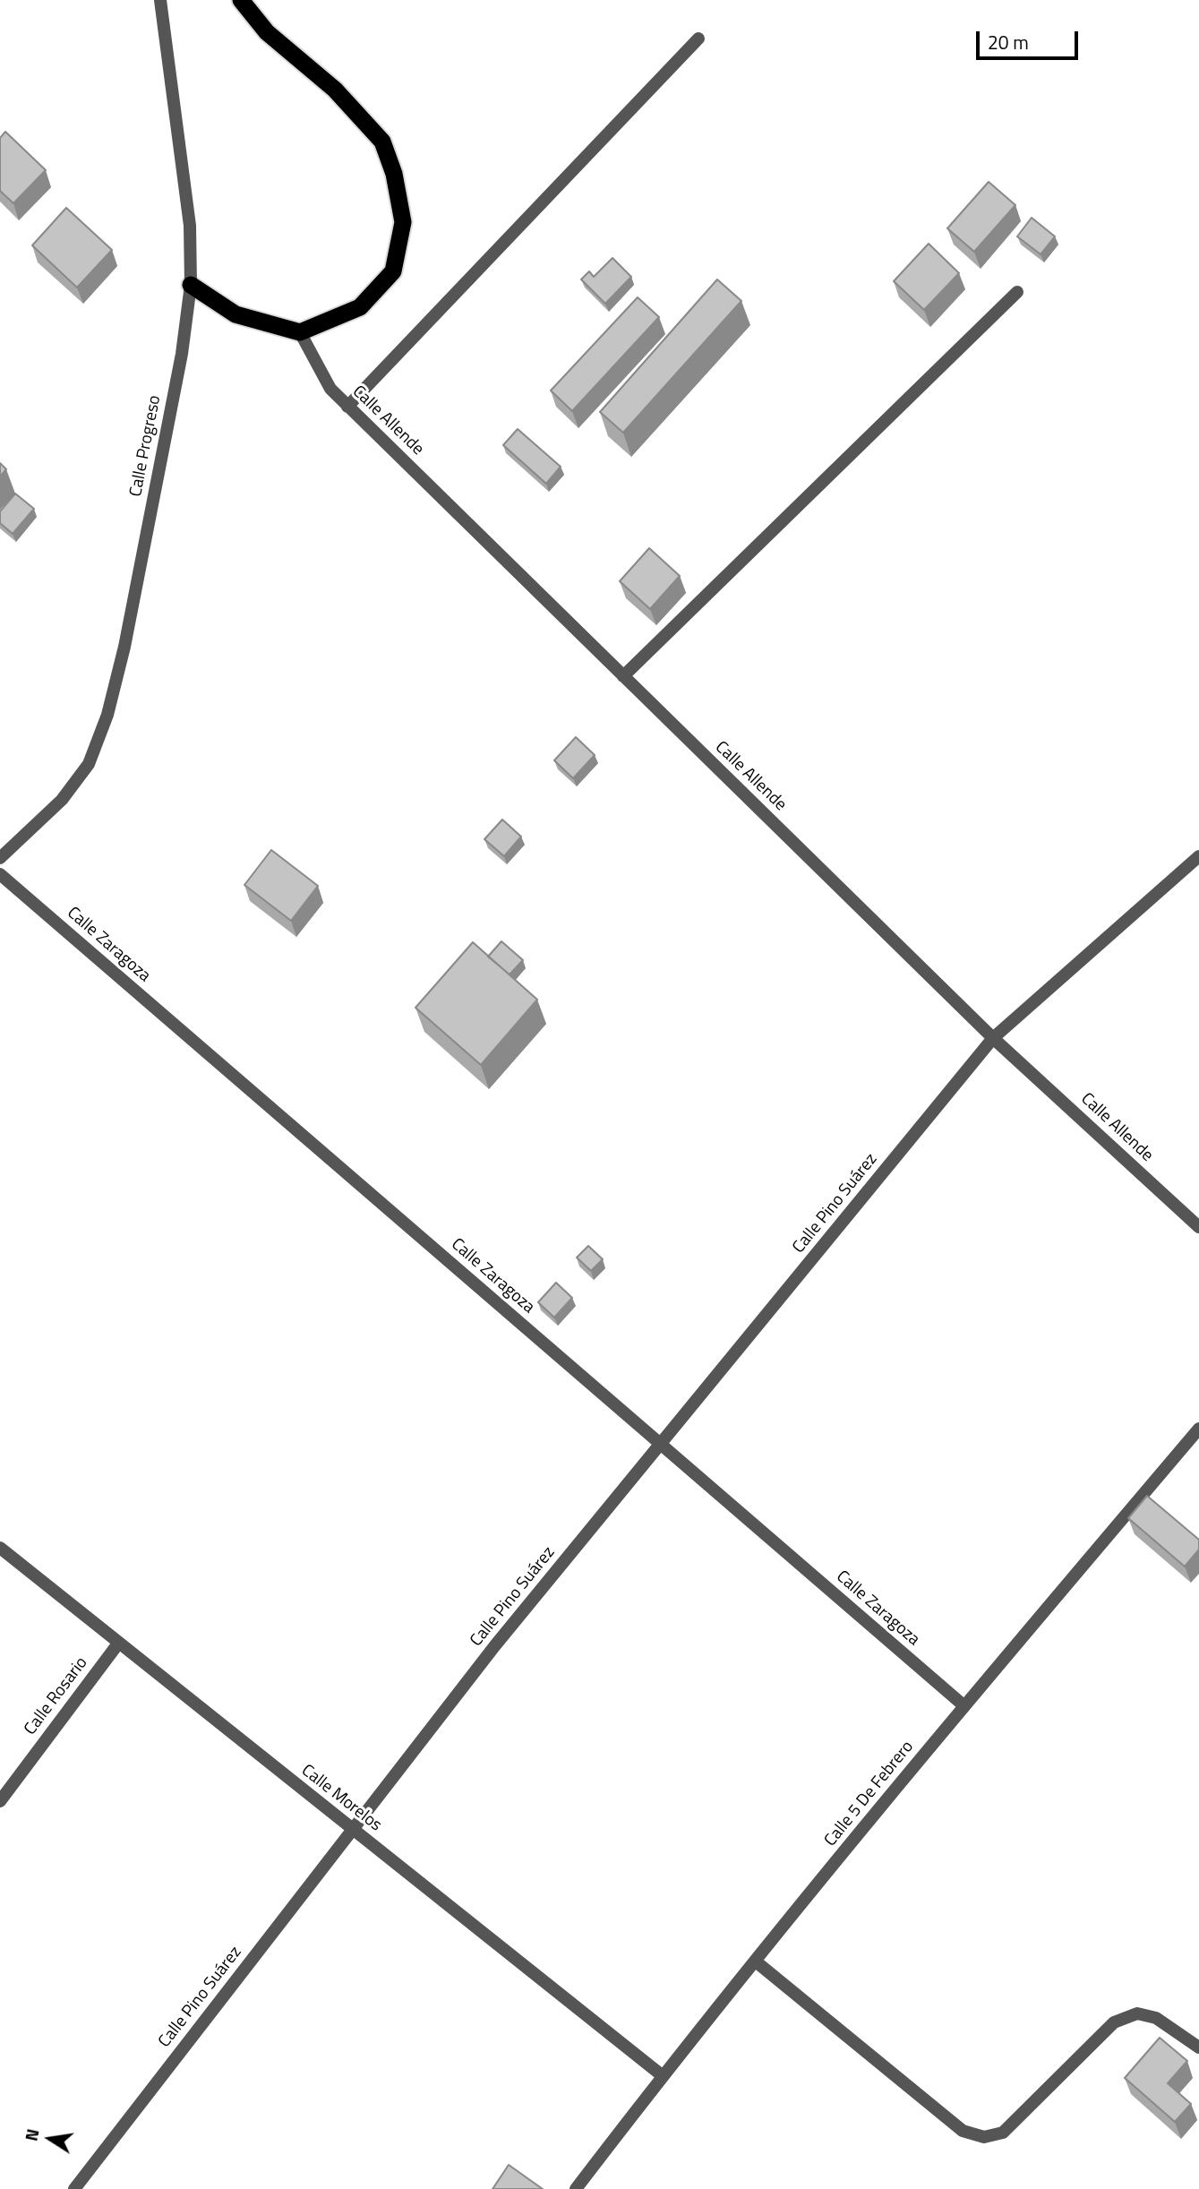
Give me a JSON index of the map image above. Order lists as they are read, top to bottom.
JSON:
{
  "streets": {
    "street": [
      "Calle Allende",
      "Calle Progreso",
      "Calle Zaragoza",
      "Calle Pino Suárez",
      "Calle Rosario",
      "Calle 5 De Febrero",
      "Calle Morelos"
    ]
  },
  "crossings": [
    ["Calle Allende", "Calle Pino Suárez"],
    ["Calle Zaragoza", "Calle Pino Suárez"],
    ["Calle Zaragoza", "Calle 5 De Febrero"],
    ["Calle Pino Suárez", "Calle Morelos"],
    ["Calle Rosario", "Calle Morelos"],
    ["Calle 5 De Febrero", "Calle Morelos"]
  ],
  "scale_bar": "20 m",
  "north": "left"
}
